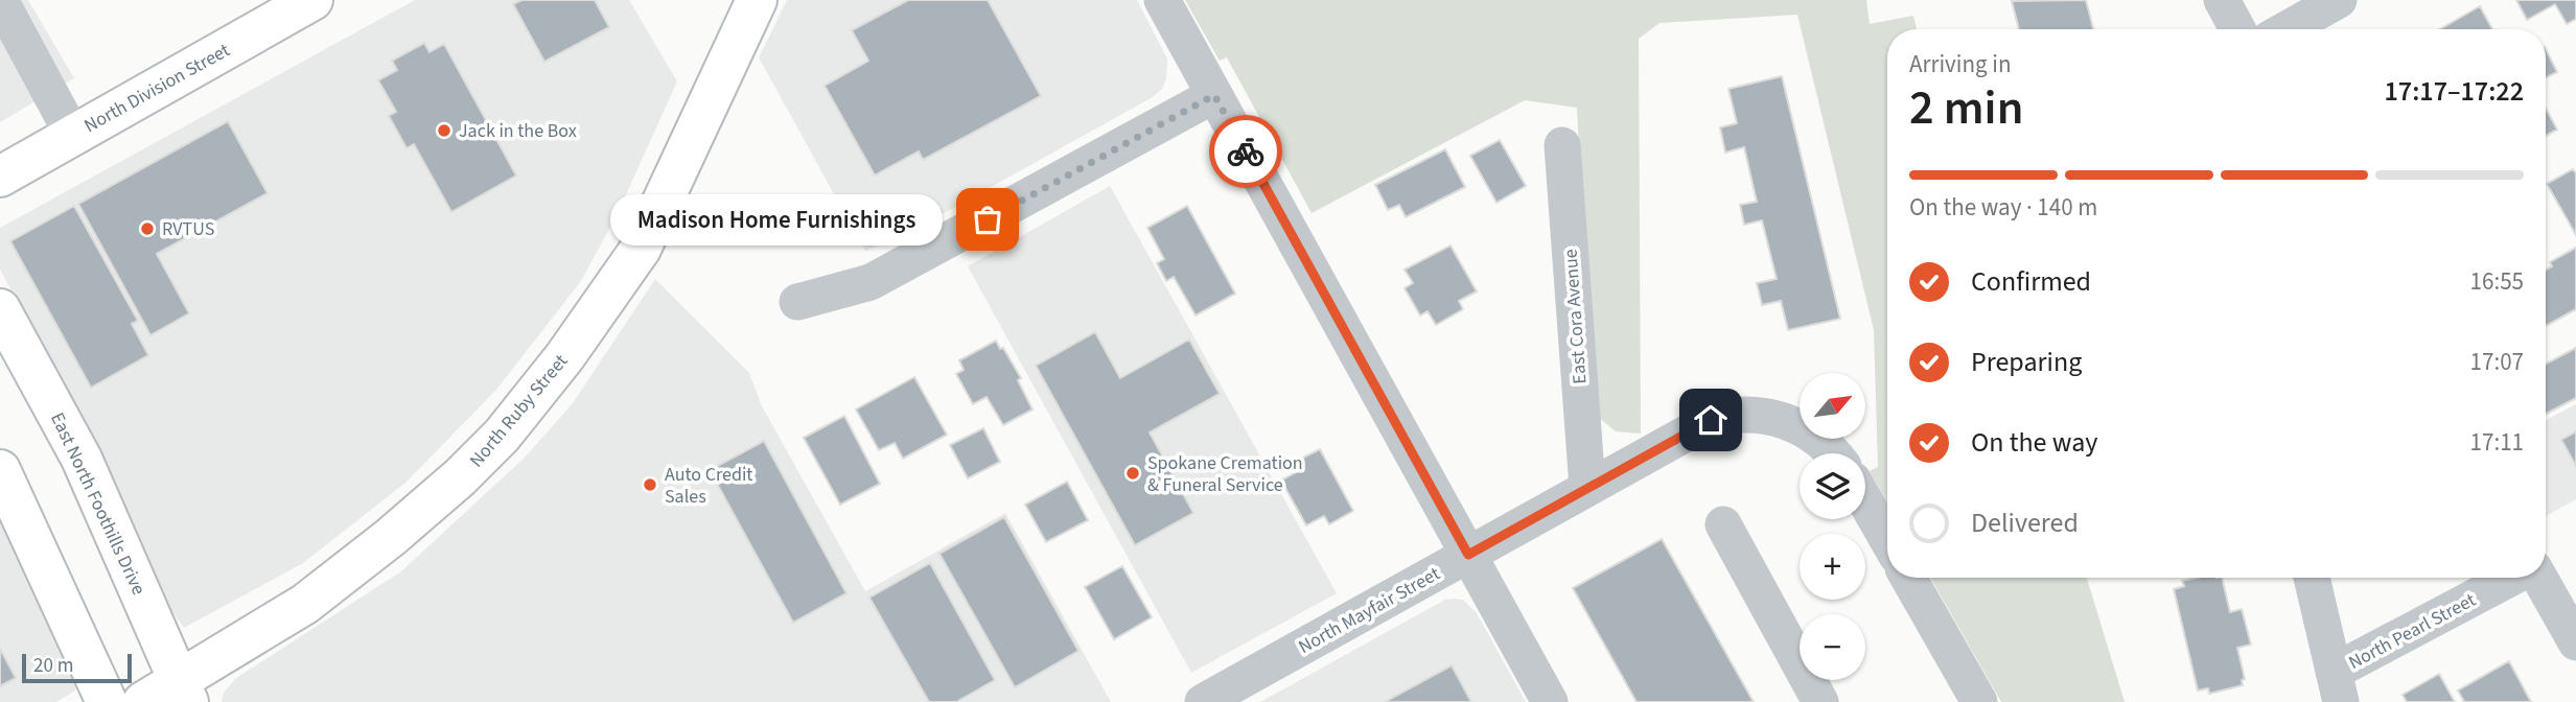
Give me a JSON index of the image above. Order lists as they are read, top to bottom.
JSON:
{
  "streets": {
    "main road": ["North Division Street", "North Ruby Street", "East North Foothills Drive"],
    "street": ["East Cora Avenue", "North Mayfair Street", "North Pearl Street"]
  },
  "crossings": [
    ["East Cora Avenue", "North Mayfair Street"],
    ["North Ruby Street", "East North Foothills Drive"]
  ],
  "places": [
    "Jack in the Box",
    "Madison Home Furnishings",
    "RVTUS",
    "Spokane Cremation & Funeral Service",
    "Auto Credit Sales"
  ],
  "scale_bar": "20 m",
  "north": "top right",
  "page": {
    "heading": ["2 min", "Arriving in", "17:17–17:22"],
    "bar": "On the way · 140 m",
    "bubble": "Madison Home Furnishings",
    "list": [
      ["Confirmed", "16:55"],
      ["Preparing", "17:07"],
      ["On the way", "17:11"],
      "Delivered"
    ],
    "map_buttons": ["+", "−"],
    "scale": "20 m"
  }
}
